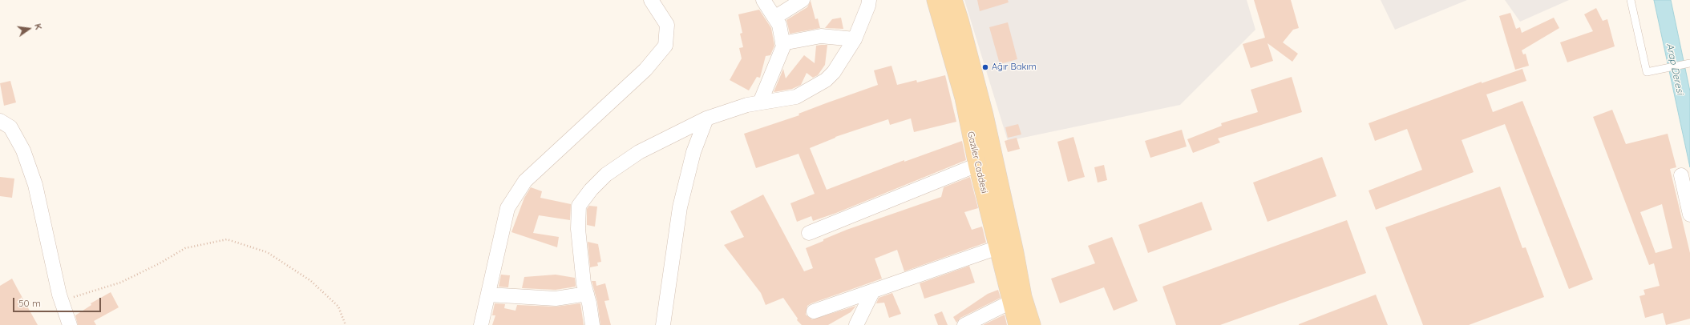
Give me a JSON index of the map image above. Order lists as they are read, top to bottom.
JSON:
{
  "streets": {
    "main road": ["Gaziler Caddesi"]
  },
  "water": ["Arap Deresi"],
  "places": ["Ağır Bakım"],
  "scale_bar": "50 m",
  "north": "right"
}
